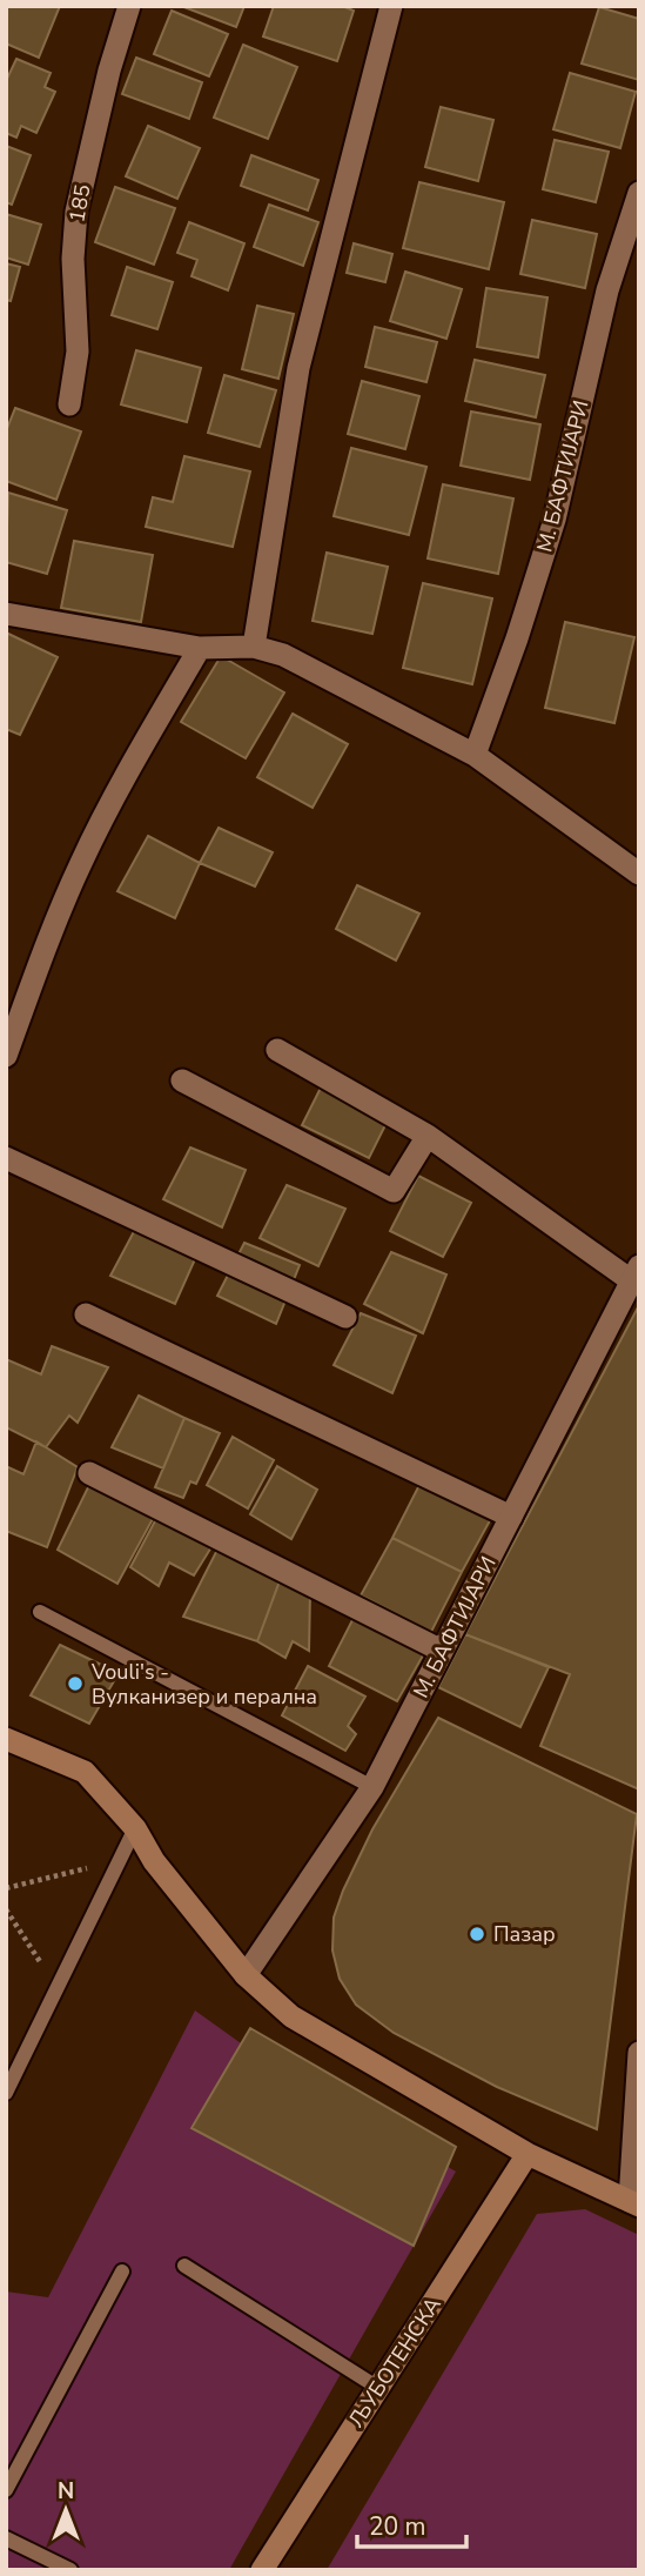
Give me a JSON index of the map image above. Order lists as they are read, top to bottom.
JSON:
{
  "streets": {
    "main road": ["ЉУБОТЕНСКА"],
    "street": ["185", "М. БАФТИЈАРИ"]
  },
  "places": ["Vouli's - Вулканизер и перална", "Пазар"],
  "scale_bar": "20 m",
  "north": "top"
}
